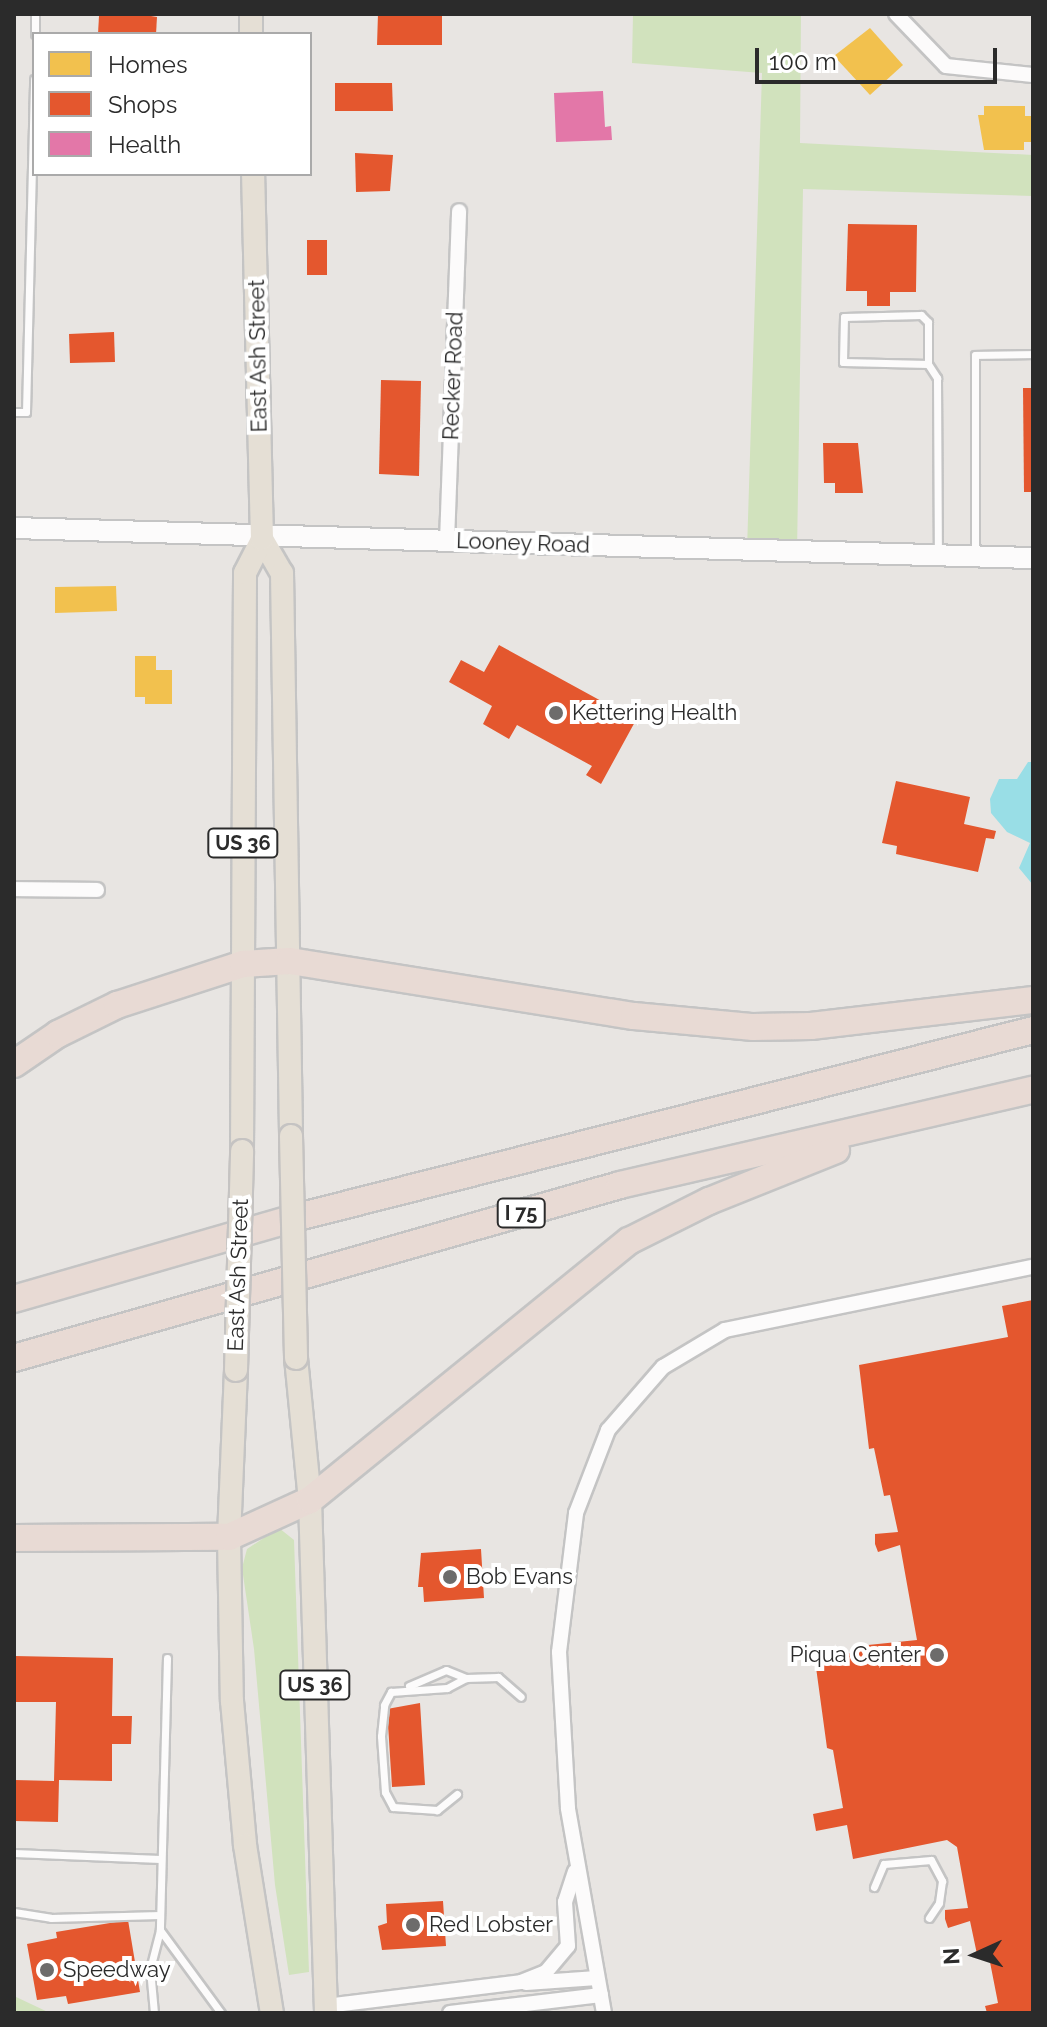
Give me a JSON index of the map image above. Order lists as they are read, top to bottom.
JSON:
{
  "streets": {
    "highway": ["I 75"],
    "main road": ["East Ash Street", "US 36"],
    "street": ["Recker Road", "Looney Road"]
  },
  "crossings": [
    ["East Ash Street", "Looney Road"],
    ["Recker Road", "Looney Road"]
  ],
  "places": [
    "Kettering Health",
    "Bob Evans",
    "Piqua Center",
    "Red Lobster",
    "Speedway"
  ],
  "legend": ["Homes", "Shops", "Health"],
  "scale_bar": "100 m",
  "north": "left"
}
